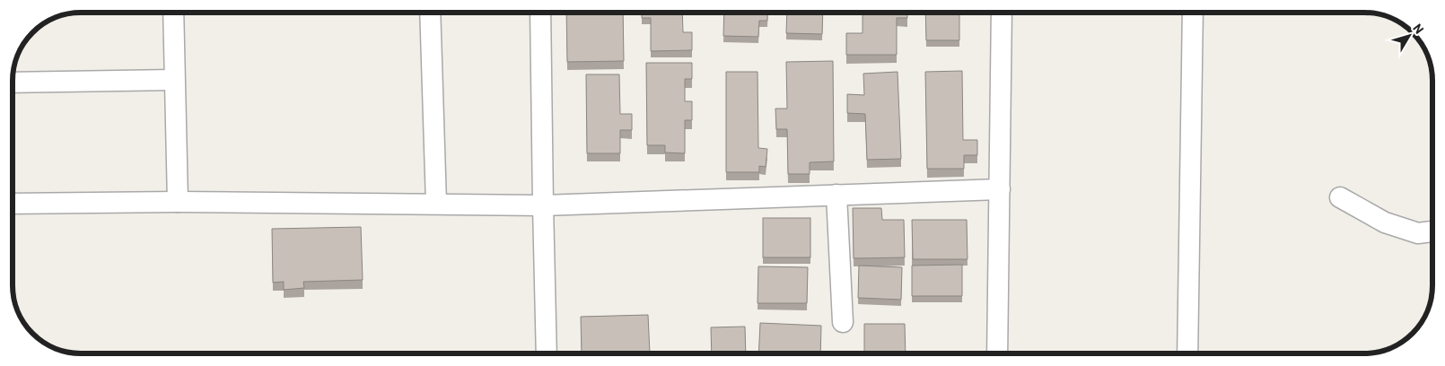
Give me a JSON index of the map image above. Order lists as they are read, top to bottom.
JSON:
{
  "north": "top right"
}
